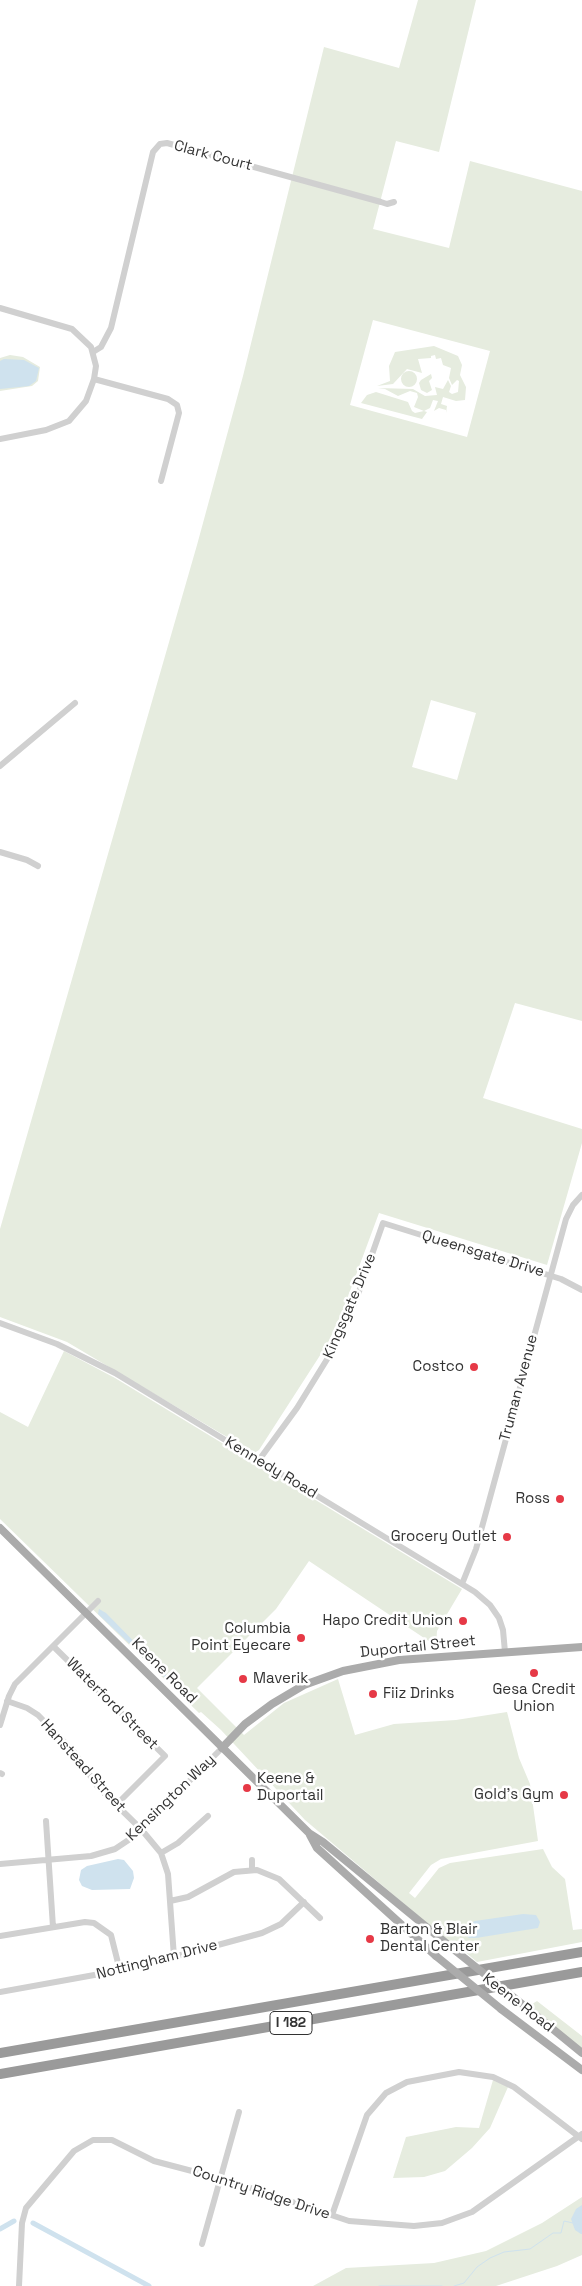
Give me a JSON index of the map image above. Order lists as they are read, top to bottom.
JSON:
{
  "streets": {
    "highway": ["I 182"],
    "main road": ["Duportail Street", "Keene Road"],
    "street": [
      "Clark Court",
      "Queensgate Drive",
      "Kingsgate Drive",
      "Truman Avenue",
      "Kennedy Road",
      "Waterford Street",
      "Hanstead Street",
      "Kensington Way",
      "Nottingham Drive",
      "Country Ridge Drive"
    ]
  },
  "crossings": [
    ["Queensgate Drive", "Kingsgate Drive"],
    ["Queensgate Drive", "Truman Avenue"],
    ["Kingsgate Drive", "Kennedy Road"],
    ["Truman Avenue", "Kennedy Road"],
    ["Kennedy Road", "Duportail Street"],
    ["Duportail Street", "Keene Road"],
    ["Duportail Street", "Kensington Way"],
    ["Keene Road", "Kensington Way"],
    ["Waterford Street", "Hanstead Street"],
    ["Hanstead Street", "Kensington Way"],
    ["Hanstead Street", "Nottingham Drive"]
  ],
  "places": [
    "Costco",
    "Ross",
    "Grocery Outlet",
    "Hapo Credit Union",
    "Columbia Point Eyecare",
    "Gesa Credit Union",
    "Maverik",
    "Fiiz Drinks",
    "Keene & Duportail",
    "Gold's Gym",
    "Barton & Blair Dental Center"
  ]
}
